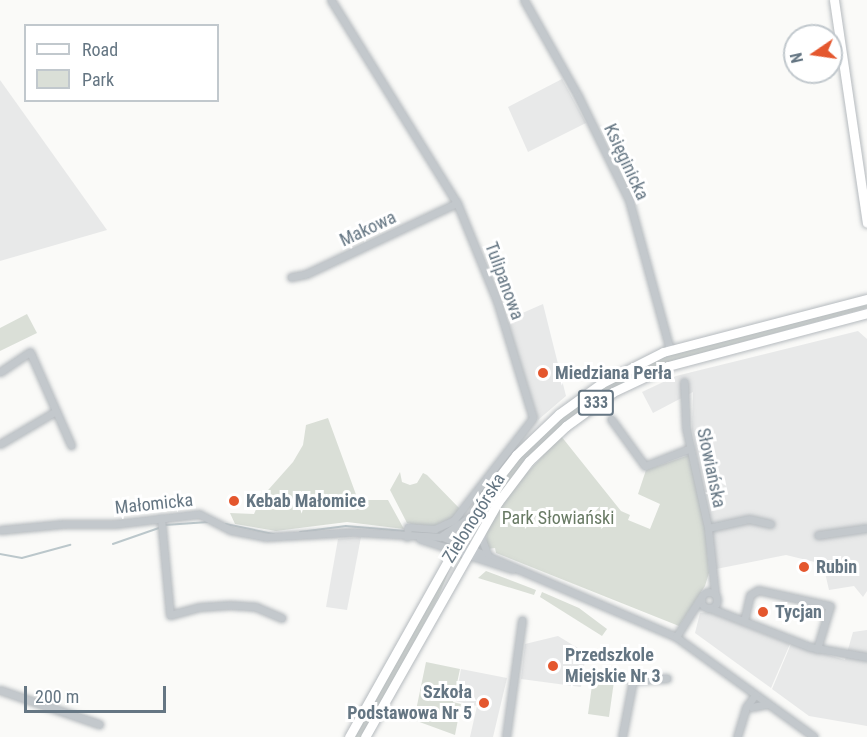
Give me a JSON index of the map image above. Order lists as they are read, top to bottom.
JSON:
{
  "streets": {
    "main road": ["333", "Zielonogórska"],
    "street": [
      "Księginicka",
      "Makowa",
      "Tulipanowa",
      "Słowiańska",
      "Małomicka"
    ]
  },
  "crossings": [
    ["Księginicka", "Zielonogórska"],
    ["Makowa", "Tulipanowa"],
    ["Tulipanowa", "Małomicka"],
    ["Małomicka", "Zielonogórska"]
  ],
  "parks": ["Park Słowiański"],
  "places": [
    "Miedziana Perła",
    "Kebab Małomice",
    "Rubin",
    "Tycjan",
    "Przedszkole Miejskie Nr 3",
    "Szkoła Podstawowa Nr 5"
  ],
  "legend": ["Road", "Park"],
  "scale_bar": "200 m",
  "north": "left"
}
